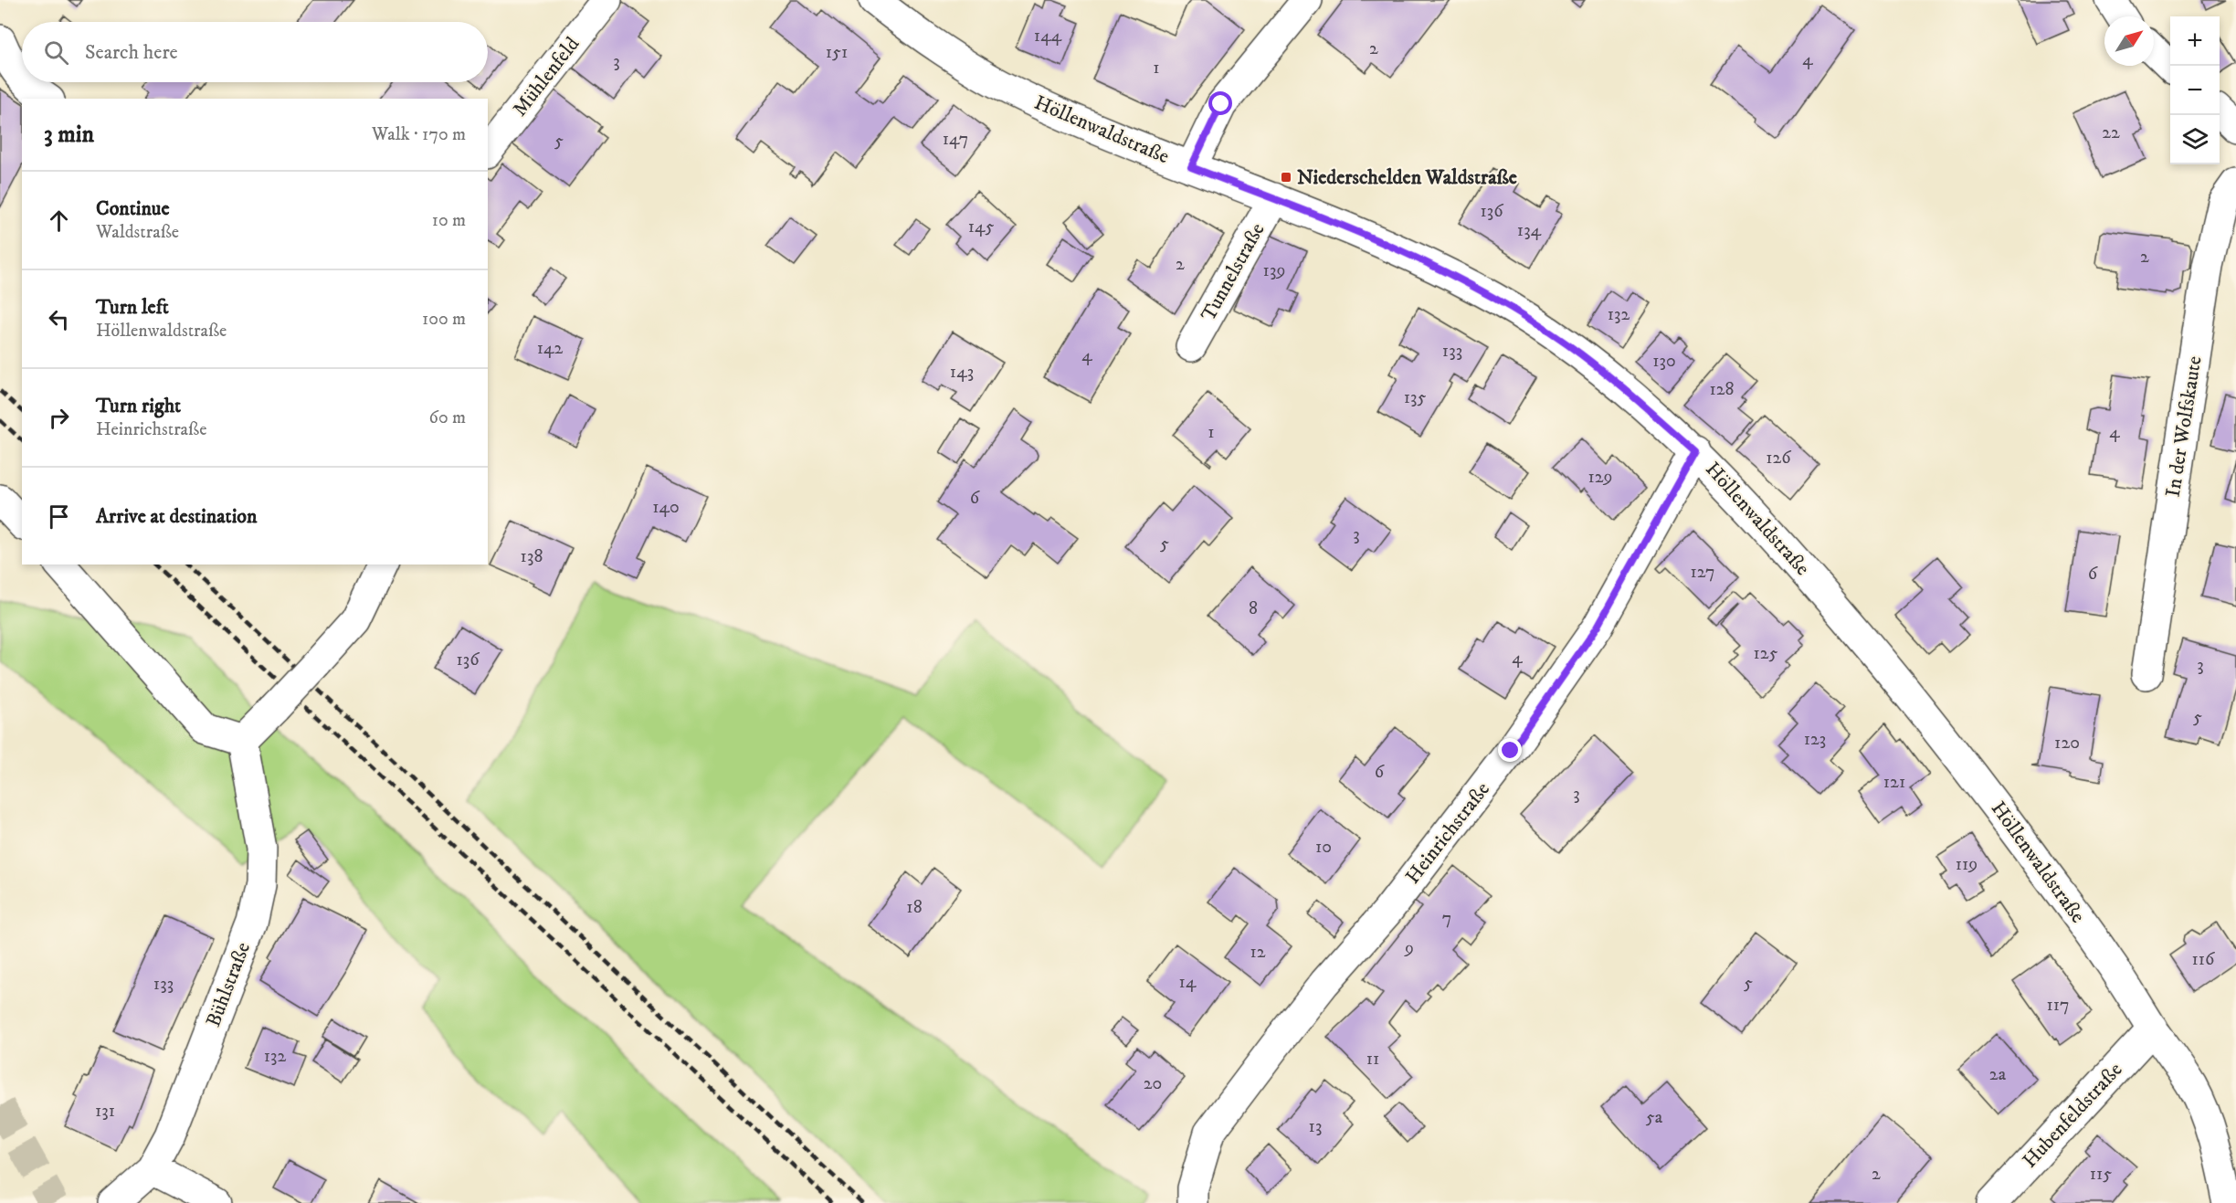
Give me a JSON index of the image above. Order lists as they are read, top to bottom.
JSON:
{
  "streets": {
    "street": [
      "Mühlenfeld",
      "Höllenwaldstraße",
      "Tunnelstraße",
      "In der Wolfskaute",
      "Heinrichstraße",
      "Bühlstraße",
      "Hubenfeldstraße"
    ]
  },
  "crossings": [
    ["Höllenwaldstraße", "Tunnelstraße"],
    ["Höllenwaldstraße", "Heinrichstraße"],
    ["Höllenwaldstraße", "Hubenfeldstraße"]
  ],
  "places": {
    "transit": ["Niederschelden Waldstraße"]
  },
  "house_numbers": [
    "144",
    "2",
    "151",
    "4",
    "3",
    "1",
    "22",
    "147",
    "5",
    "136",
    "145",
    "134",
    "2",
    "2",
    "139",
    "132",
    "142",
    "133",
    "4",
    "130",
    "143",
    "128",
    "135",
    "1",
    "4",
    "126",
    "129",
    "6",
    "140",
    "3",
    "5",
    "138",
    "127",
    "6",
    "8",
    "125",
    "4",
    "136",
    "3",
    "5",
    "123",
    "120",
    "6",
    "121",
    "3",
    "10",
    "119",
    "18",
    "7",
    "9",
    "12",
    "116",
    "14",
    "5",
    "133",
    "117",
    "132",
    "11",
    "2a",
    "20",
    "131",
    "5a",
    "13",
    "2",
    "115"
  ],
  "north": "top right",
  "page": {
    "map_buttons": ["+", "−"],
    "search": "Search here",
    "heading": ["3 min", "Walk · 170 m"],
    "list": [
      ["Continue", "Waldstraße", "10 m"],
      ["Turn left", "Höllenwaldstraße", "100 m"],
      ["Turn right", "Heinrichstraße", "60 m"],
      "Arrive at destination"
    ]
  }
}
